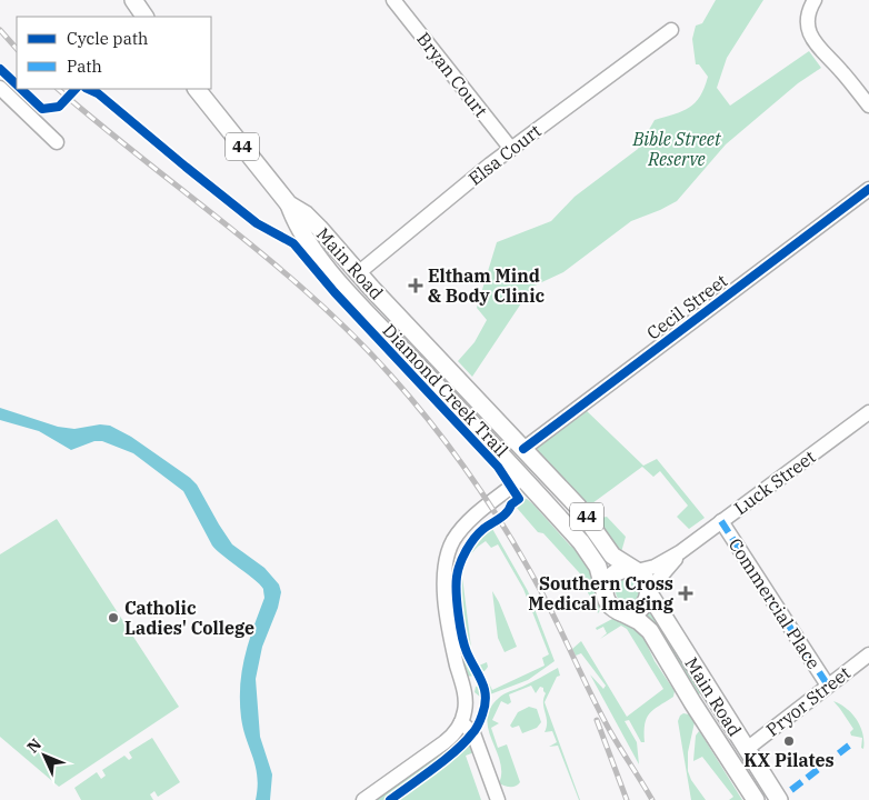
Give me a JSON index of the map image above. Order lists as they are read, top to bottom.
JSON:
{
  "streets": {
    "main road": ["44", "Elsa Court", "Main Road"],
    "street": [
      "Bryan Court",
      "Cecil Street",
      "Luck Street",
      "Commercial Place",
      "Pryor Street"
    ],
    "cycle path": ["Diamond Creek Trail"]
  },
  "crossings": [
    ["Bryan Court", "Elsa Court"],
    ["44", "Main Road"],
    ["44", "Luck Street"],
    ["Elsa Court", "Main Road"],
    ["Main Road", "Cecil Street"],
    ["Main Road", "Luck Street"],
    ["Main Road", "Pryor Street"],
    ["Luck Street", "Commercial Place"],
    ["Commercial Place", "Pryor Street"]
  ],
  "parks": ["Bible Street Reserve"],
  "places": {
    "health": ["Eltham Mind & Body Clinic", "Southern Cross Medical Imaging"],
    "other": ["Catholic Ladies' College", "KX Pilates"]
  },
  "legend": ["Cycle path", "Path"],
  "north": "top left"
}
